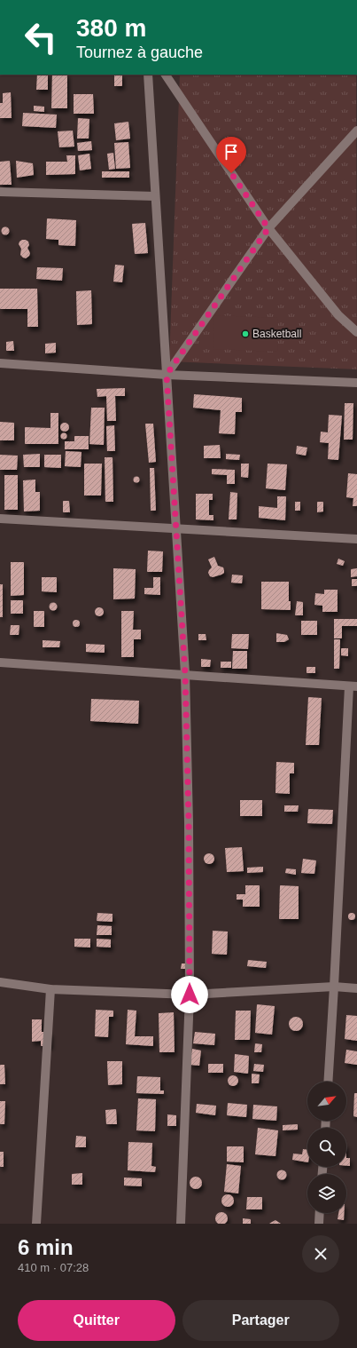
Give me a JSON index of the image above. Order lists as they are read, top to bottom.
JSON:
{
  "places": ["Basketball"],
  "north": "top right",
  "page": {
    "turn": ["380 m", "Tournez à gauche"],
    "heading": ["6 min", "410 m · 07:28"],
    "buttons": ["Quitter", "Partager"]
  }
}
